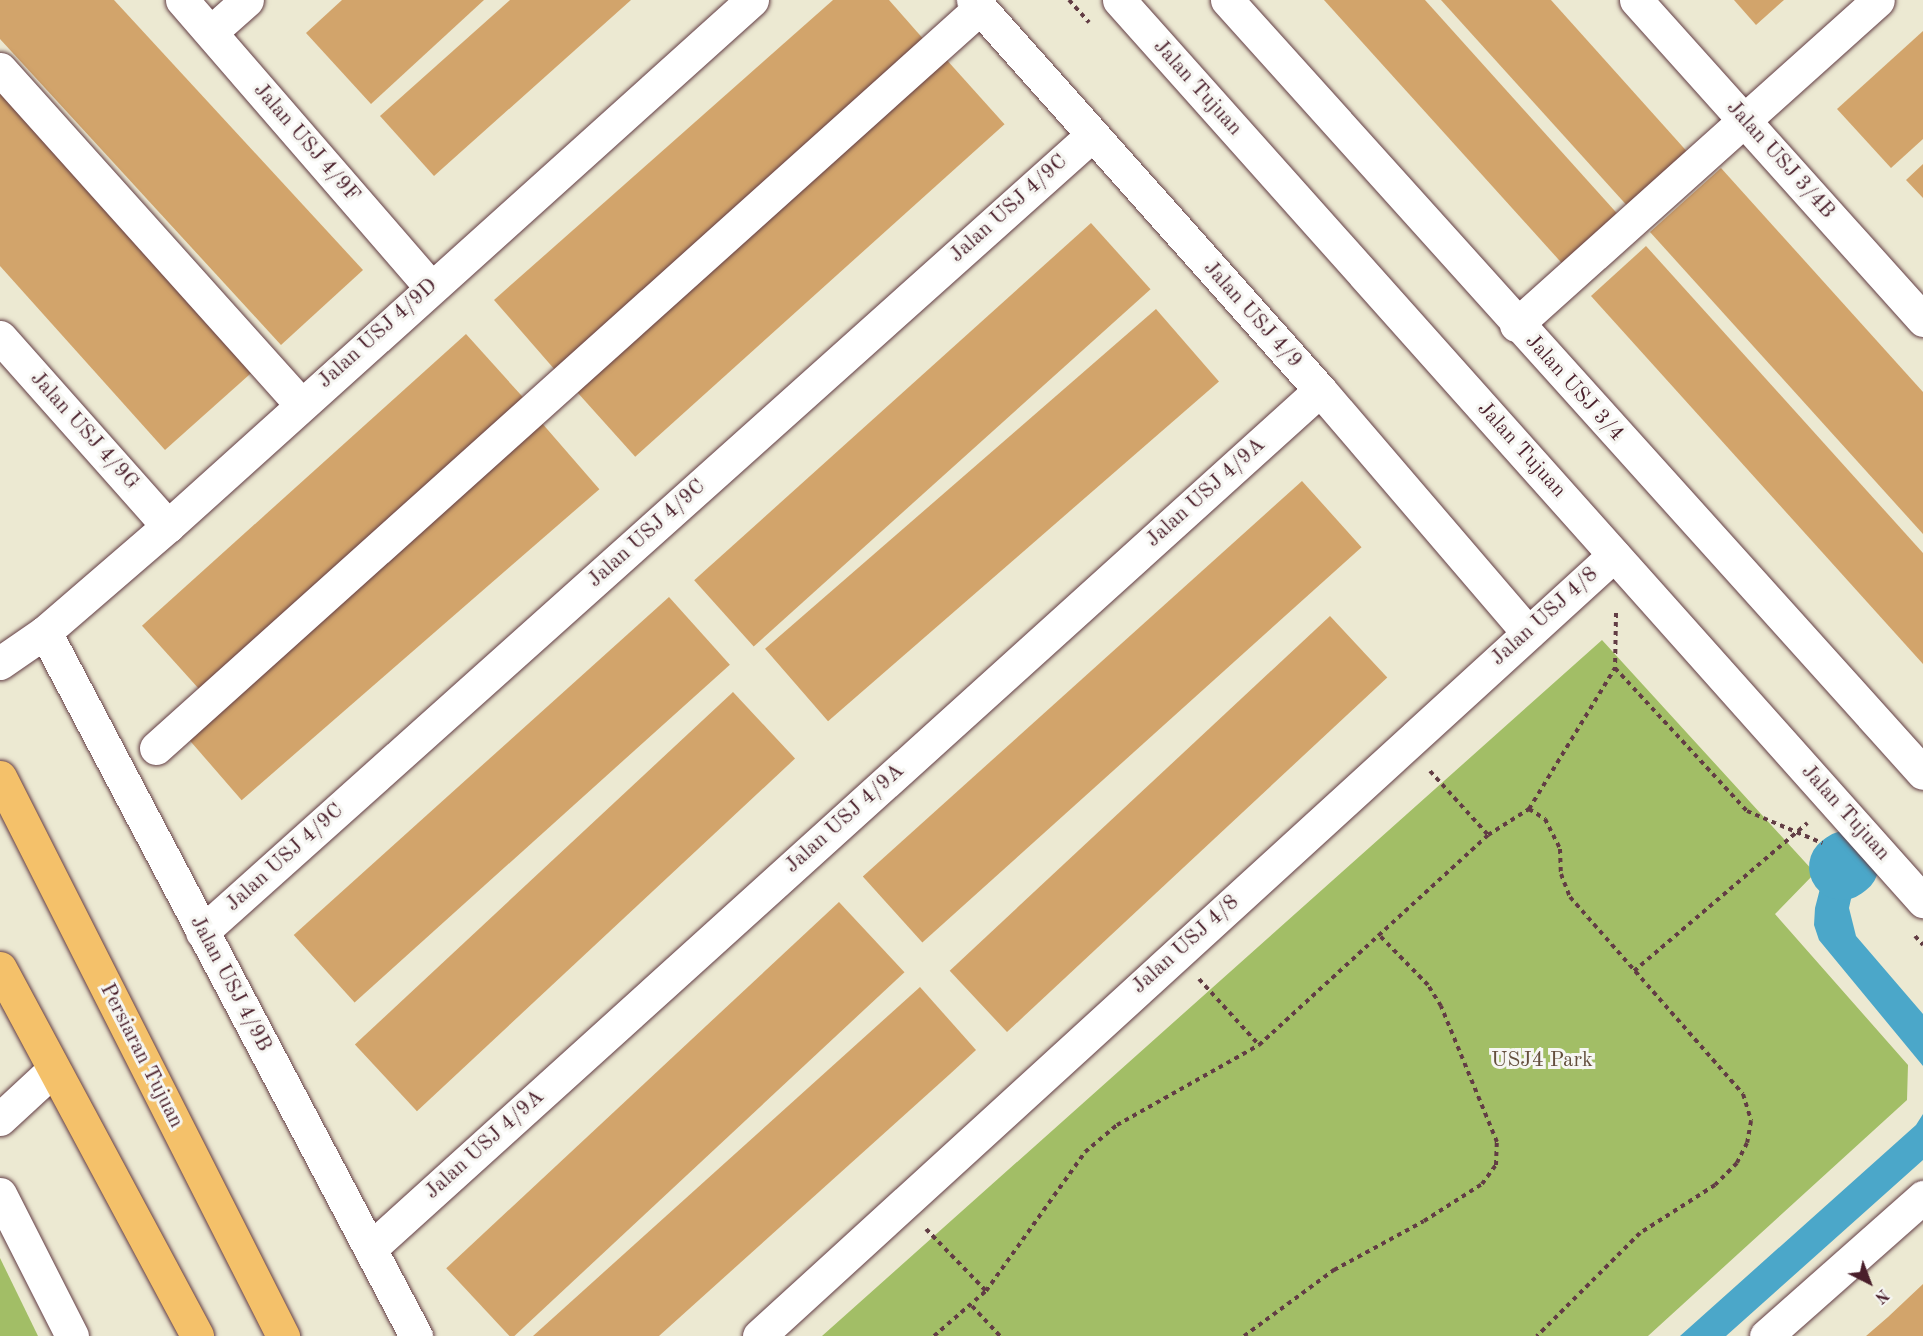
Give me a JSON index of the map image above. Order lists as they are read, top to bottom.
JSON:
{
  "streets": {
    "main road": ["Persiaran Tujuan"],
    "street": [
      "Jalan Tujuan",
      "Jalan USJ 4/9F",
      "Jalan USJ 3/4B",
      "Jalan USJ 4/9C",
      "Jalan USJ 4/9",
      "Jalan USJ 4/9D",
      "Jalan USJ 3/4",
      "Jalan USJ 4/9G",
      "Jalan USJ 4/9A",
      "Jalan USJ 4/8",
      "Jalan USJ 4/9B"
    ]
  },
  "crossings": [
    ["Jalan Tujuan", "Jalan USJ 4/8"],
    ["Jalan USJ 4/9F", "Jalan USJ 4/9D"],
    ["Jalan USJ 4/9C", "Jalan USJ 4/9"],
    ["Jalan USJ 4/9C", "Jalan USJ 4/9B"],
    ["Jalan USJ 4/9", "Jalan USJ 4/9A"],
    ["Jalan USJ 4/9", "Jalan USJ 4/8"],
    ["Jalan USJ 4/9D", "Jalan USJ 4/9G"],
    ["Jalan USJ 4/9D", "Jalan USJ 4/9B"],
    ["Jalan USJ 4/9A", "Jalan USJ 4/9B"]
  ],
  "parks": ["USJ4 Park"],
  "north": "bottom right"
}
